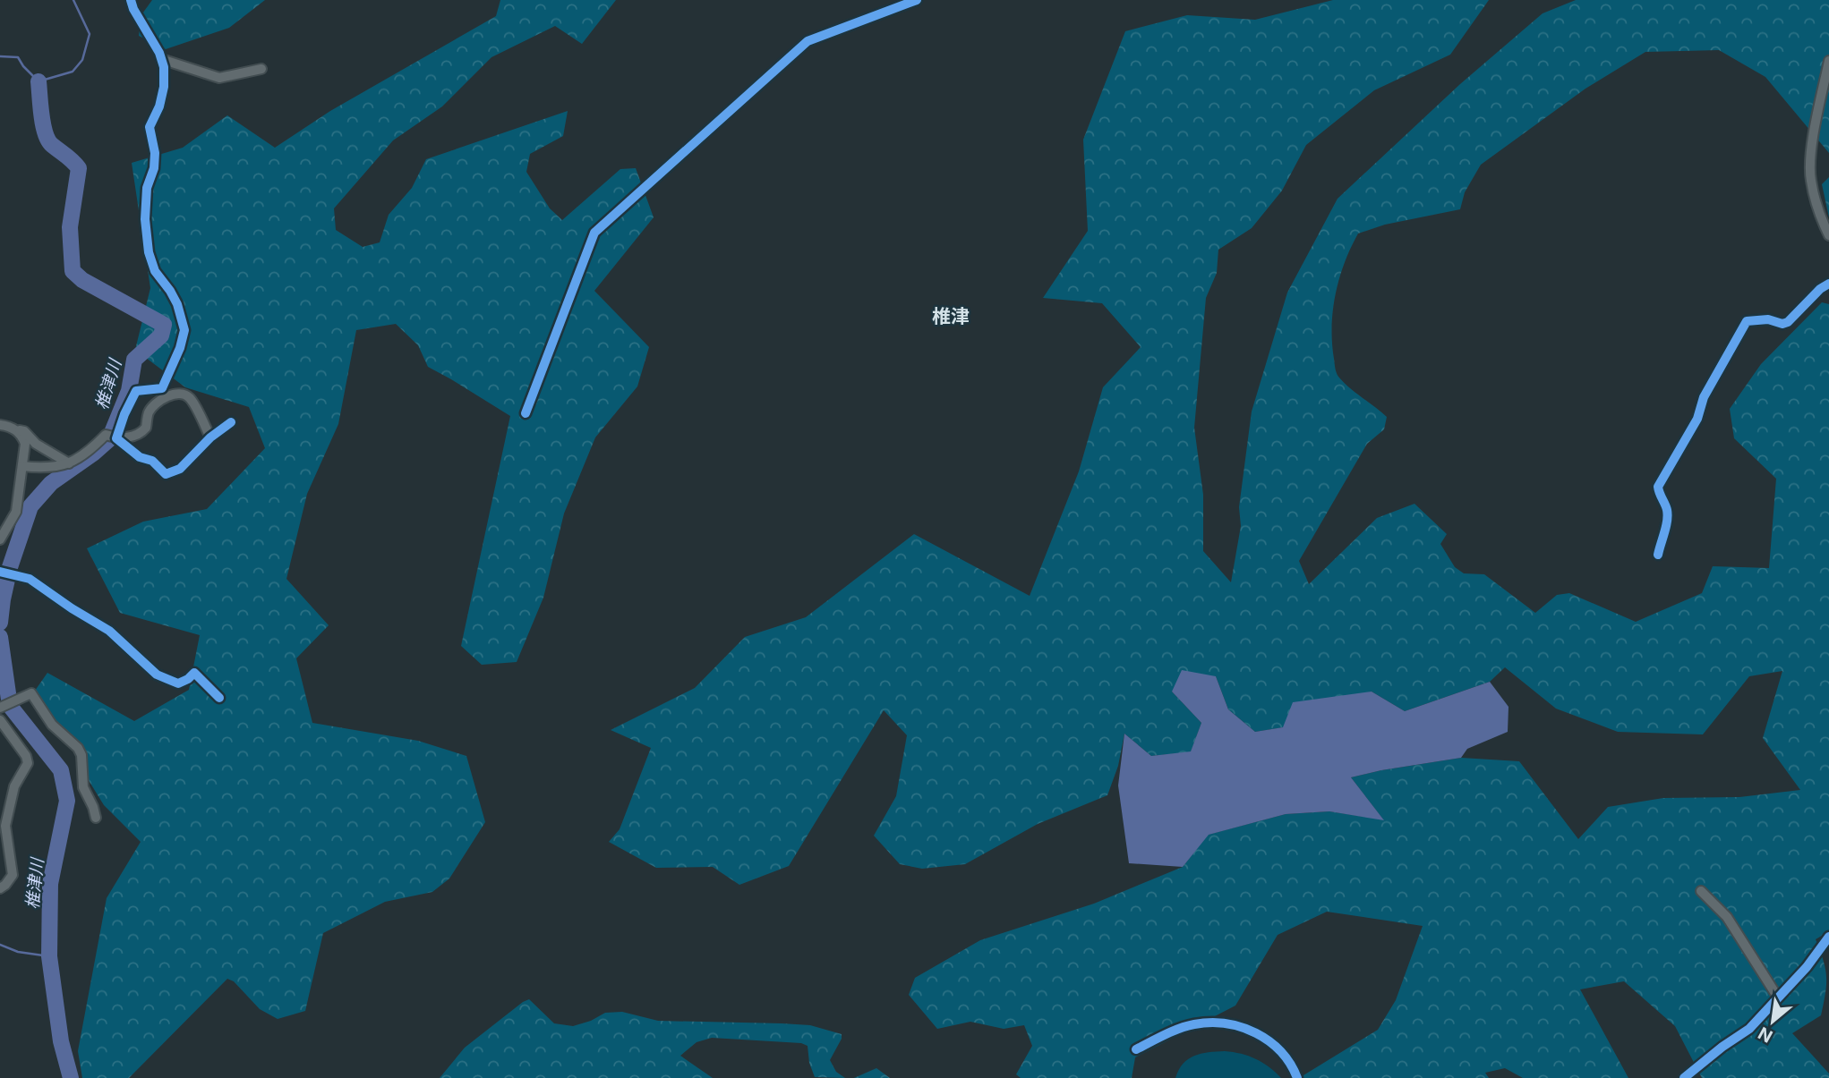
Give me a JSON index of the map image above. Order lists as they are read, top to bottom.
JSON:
{
  "districts": ["椎津"],
  "water": ["椎津川"],
  "north": "bottom left"
}
